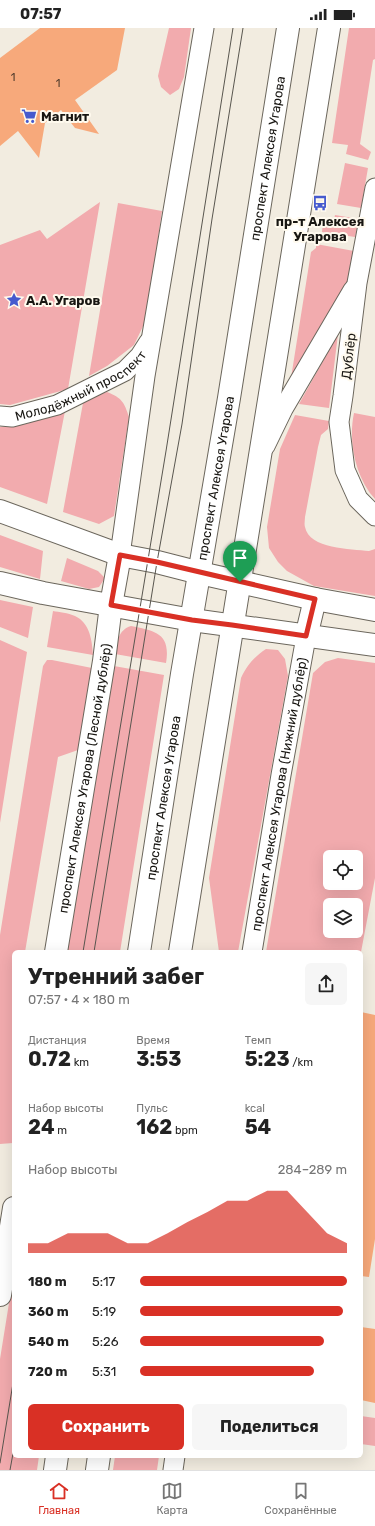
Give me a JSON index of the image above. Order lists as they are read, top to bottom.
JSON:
{
  "streets": {
    "main road": ["проспект Алексея Угарова", "проспект Алексея Угарова (Лесной дублёр)"],
    "street": ["Дублёр", "Молодёжный проспект", "проспект Алексея Угарова (Нижний дублёр)"]
  },
  "places": {
    "supermarket": ["Магнит"],
    "bus stop": ["пр-т Алексея Угарова"],
    "place": ["А.А. Угаров"]
  },
  "house_numbers": ["1", "1"],
  "page": {
    "status": "07:57",
    "heading": ["Утренний забег", "07:57 · 4 × 180 m"],
    "stats": [
      ["Дистанция", "0.72 km"],
      ["Время", "3:53"],
      ["Темп", "5:23 /km"],
      ["Набор высоты", "24 m"],
      ["Пульс", "162 bpm"],
      ["kcal", "54"]
    ],
    "chart": ["Набор высоты", "284–289 m"],
    "list": [
      {
        "name": "180 m",
        "note": "5:17"
      },
      {
        "name": "360 m",
        "note": "5:19"
      },
      {
        "name": "540 m",
        "note": "5:26"
      },
      {
        "name": "720 m",
        "note": "5:31"
      }
    ],
    "buttons": ["Сохранить", "Поделиться"],
    "tabs": ["Главная", "Карта", "Сохранённые"]
  }
}
